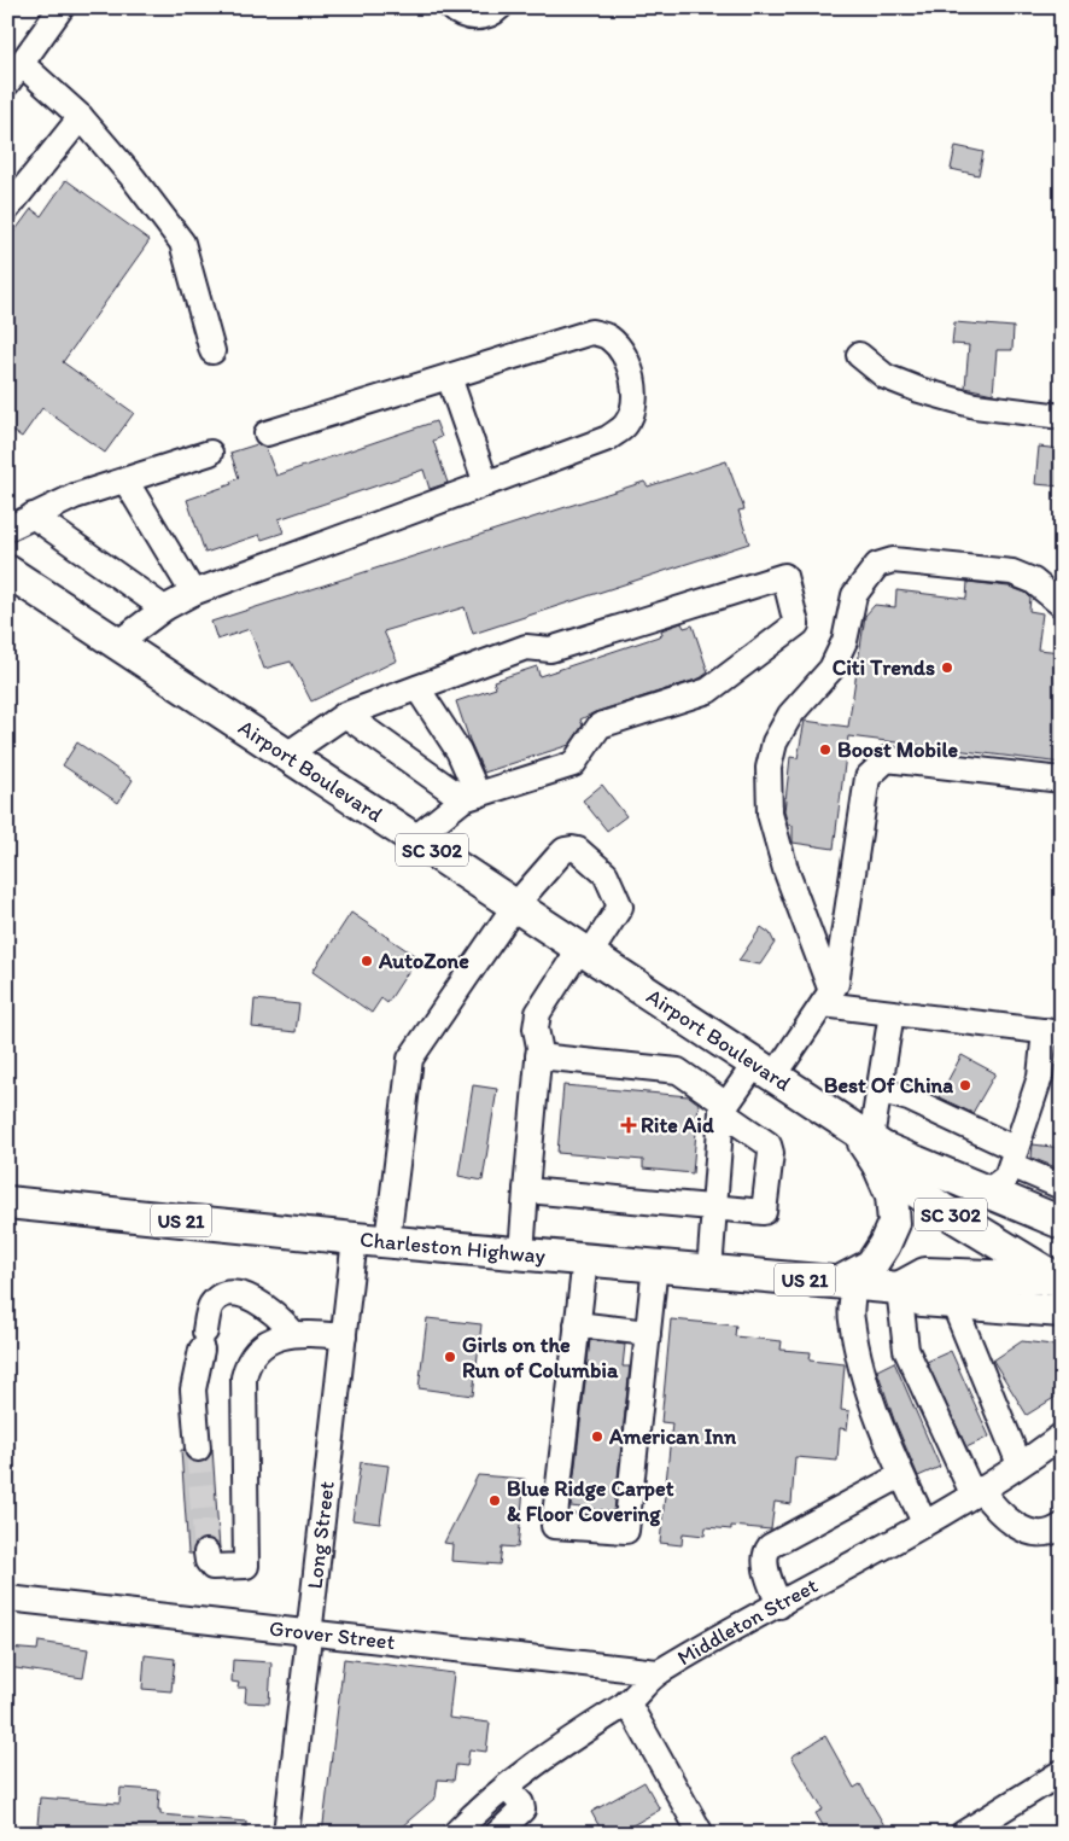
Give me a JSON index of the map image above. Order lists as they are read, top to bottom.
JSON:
{
  "streets": {
    "main road": [
      "Airport Boulevard",
      "SC 302",
      "US 21",
      "Charleston Highway"
    ],
    "street": ["Long Street", "Middleton Street", "Grover Street"]
  },
  "crossings": [
    ["Charleston Highway", "Long Street"],
    ["Long Street", "Grover Street"],
    ["Middleton Street", "Grover Street"]
  ],
  "places": {
    "other": [
      "Citi Trends",
      "Boost Mobile",
      "AutoZone",
      "Best Of China",
      "Girls on the Run of Columbia",
      "American Inn",
      "Blue Ridge Carpet & Floor Covering"
    ],
    "health": ["Rite Aid"]
  }
}
